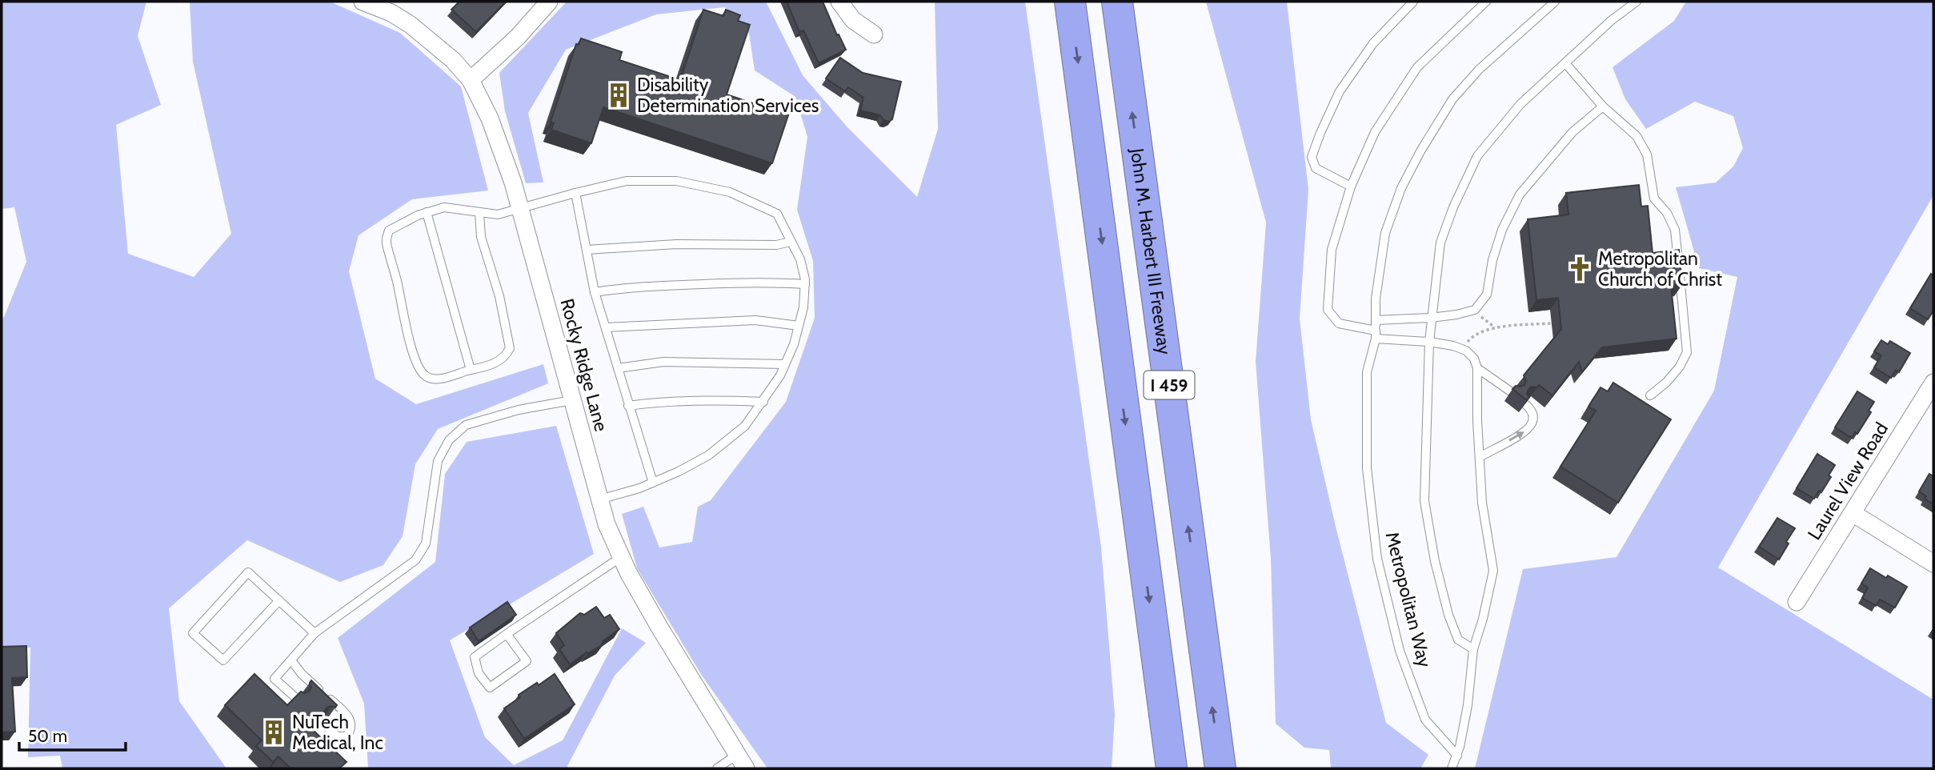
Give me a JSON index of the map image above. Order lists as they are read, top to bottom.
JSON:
{
  "streets": {
    "highway": ["John M. Harbert III Freeway", "I 459"],
    "street": ["Rocky Ridge Lane", "Laurel View Road"],
    "lane": ["Metropolitan Way"]
  },
  "places": {
    "building": ["Disability Determination Services", "NuTech Medical, Inc"],
    "church": ["Metropolitan Church of Christ"]
  },
  "scale_bar": "50 m"
}
